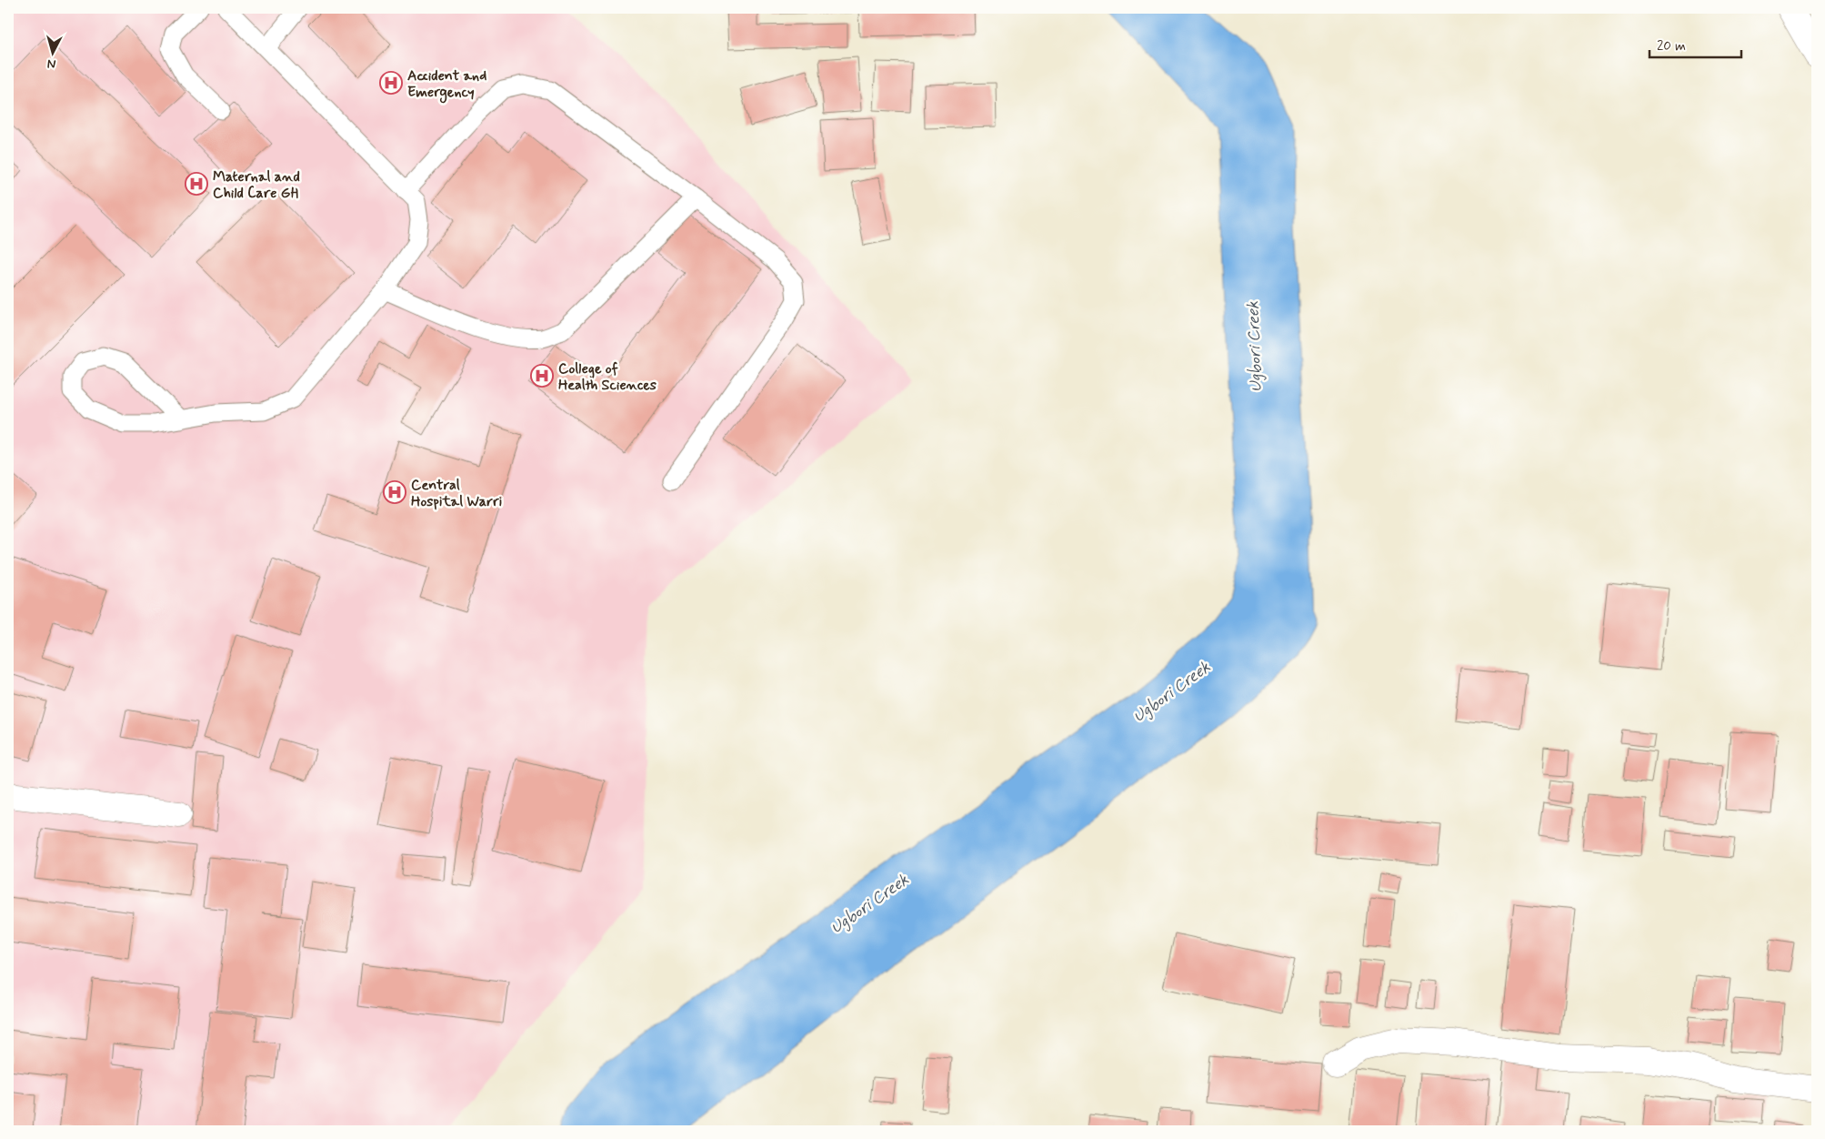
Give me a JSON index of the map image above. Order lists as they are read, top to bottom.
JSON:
{
  "water": ["Ugbori Creek"],
  "places": {
    "hospital": [
      "Accident and Emergency",
      "Maternal and Child Care GH",
      "College of Health Sciences",
      "Central Hospital Warri"
    ]
  },
  "scale_bar": "20 m",
  "north": "bottom"
}
